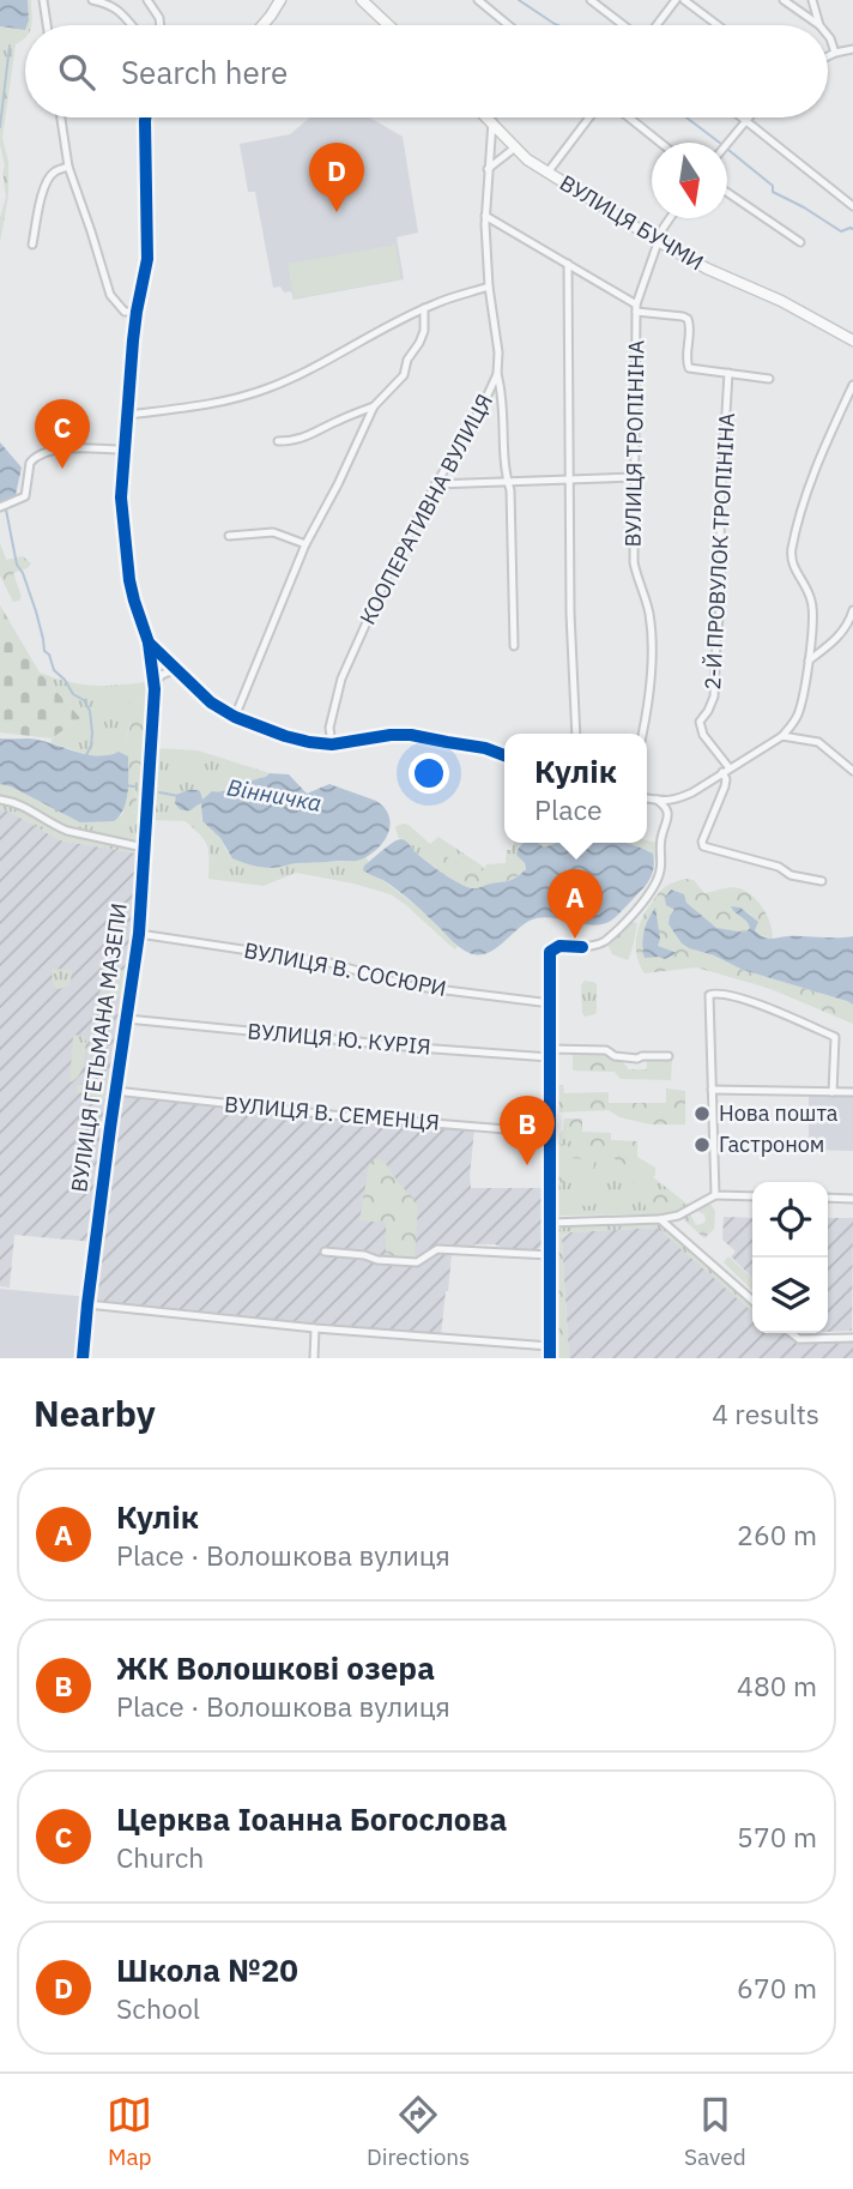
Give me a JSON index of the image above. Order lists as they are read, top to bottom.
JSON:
{
  "streets": {
    "street": [
      "ВУЛИЦЯ БУЧМИ",
      "ВУЛИЦЯ ТРОПІНІНА",
      "КООПЕРАТИВНА ВУЛИЦЯ",
      "2-Й ПРОВУЛОК ТРОПІНІНА",
      "ВУЛИЦЯ В. СОСЮРИ",
      "ВУЛИЦЯ Ю. КУРІЯ",
      "ВУЛИЦЯ ГЕТЬМАНА МАЗЕПИ",
      "ВУЛИЦЯ В. СЕМЕНЦЯ"
    ]
  },
  "crossings": [
    ["ВУЛИЦЯ БУЧМИ", "ВУЛИЦЯ ТРОПІНІНА"],
    ["ВУЛИЦЯ БУЧМИ", "КООПЕРАТИВНА ВУЛИЦЯ"],
    ["ВУЛИЦЯ В. СОСЮРИ", "ВУЛИЦЯ ГЕТЬМАНА МАЗЕПИ"],
    ["ВУЛИЦЯ Ю. КУРІЯ", "ВУЛИЦЯ ГЕТЬМАНА МАЗЕПИ"],
    ["ВУЛИЦЯ ГЕТЬМАНА МАЗЕПИ", "ВУЛИЦЯ В. СЕМЕНЦЯ"]
  ],
  "water": ["Вінничка"],
  "places": ["Нова пошта", "Гастроном"],
  "north": "bottom",
  "page": {
    "search": "Search here",
    "pins": [
      "D",
      "C",
      "A",
      "B"
    ],
    "popup": ["Кулік", "Place"],
    "heading": ["Nearby", "4 results"],
    "list": [
      {
        "mark": "A",
        "name": "Кулік",
        "note": "Place · Волошкова вулиця",
        "value": "260 m"
      },
      {
        "mark": "B",
        "name": "ЖК Волошкові озера",
        "note": "Place · Волошкова вулиця",
        "value": "480 m"
      },
      {
        "mark": "C",
        "name": "Церква Іоанна Богослова",
        "note": "Church",
        "value": "570 m"
      },
      {
        "mark": "D",
        "name": "Школа №20",
        "note": "School",
        "value": "670 m"
      }
    ],
    "nav": ["Map", "Directions", "Saved"]
  }
}
